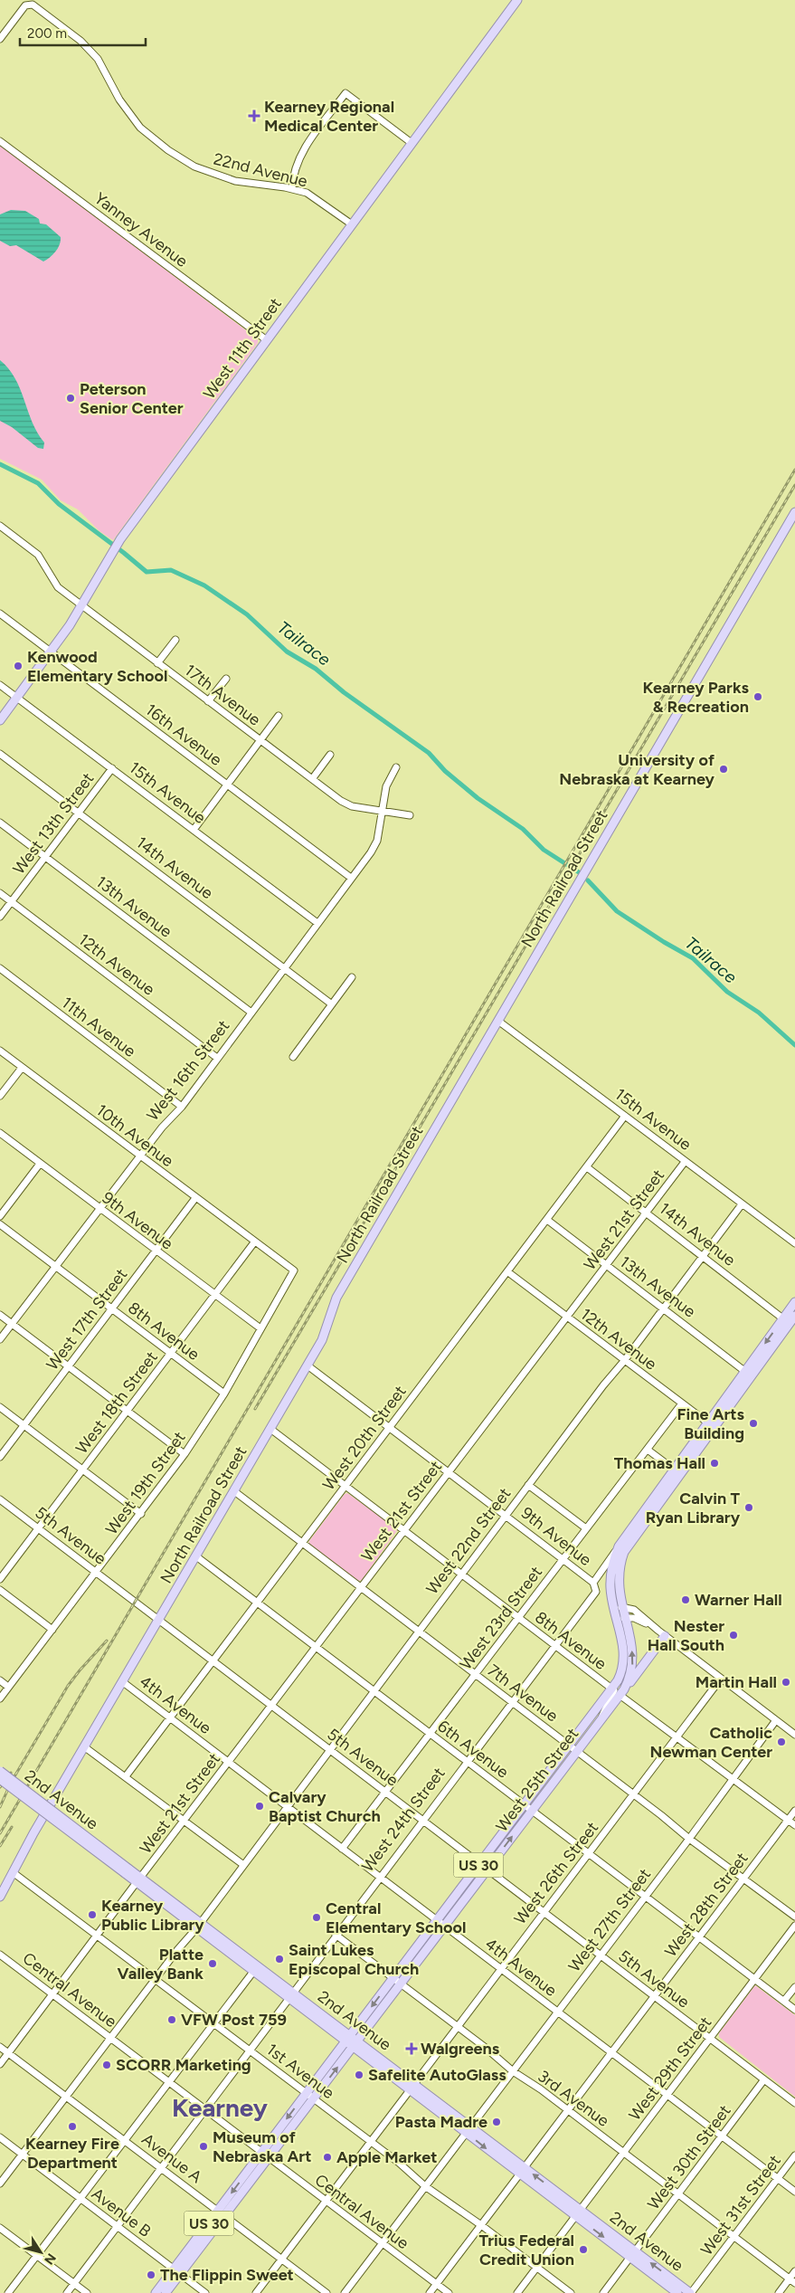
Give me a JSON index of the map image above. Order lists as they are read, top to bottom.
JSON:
{
  "streets": {
    "main road": [
      "West 11th Street",
      "North Railroad Street",
      "West 25th Street",
      "2nd Avenue",
      "West 24th Street",
      "US 30"
    ],
    "street": [
      "22nd Avenue",
      "Yanney Avenue",
      "17th Avenue",
      "16th Avenue",
      "15th Avenue",
      "West 13th Street",
      "14th Avenue",
      "13th Avenue",
      "12th Avenue",
      "11th Avenue",
      "West 16th Street",
      "10th Avenue",
      "West 21st Street",
      "9th Avenue",
      "West 17th Street",
      "8th Avenue",
      "West 18th Street",
      "West 20th Street",
      "West 19th Street",
      "5th Avenue",
      "West 22nd Street",
      "West 23rd Street",
      "7th Avenue",
      "4th Avenue",
      "6th Avenue",
      "West 26th Street",
      "West 28th Street",
      "West 27th Street",
      "Central Avenue",
      "West 29th Street",
      "1st Avenue",
      "3rd Avenue",
      "West 30th Street",
      "Avenue A",
      "West 31st Street",
      "Avenue B"
    ]
  },
  "crossings": [
    ["22nd Avenue", "West 11th Street"],
    ["Yanney Avenue", "West 11th Street"],
    ["West 11th Street", "17th Avenue"],
    ["West 11th Street", "16th Avenue"],
    ["West 11th Street", "15th Avenue"],
    ["17th Avenue", "West 16th Street"],
    ["16th Avenue", "West 16th Street"],
    ["15th Avenue", "West 13th Street"],
    ["15th Avenue", "North Railroad Street"],
    ["15th Avenue", "West 16th Street"],
    ["15th Avenue", "West 21st Street"],
    ["15th Avenue", "West 20th Street"],
    ["15th Avenue", "West 22nd Street"],
    ["West 13th Street", "14th Avenue"],
    ["West 13th Street", "13th Avenue"],
    ["West 13th Street", "12th Avenue"],
    ["14th Avenue", "West 16th Street"],
    ["14th Avenue", "West 21st Street"],
    ["14th Avenue", "West 20th Street"],
    ["14th Avenue", "West 22nd Street"],
    ["14th Avenue", "West 24th Street"],
    ["North Railroad Street", "9th Avenue"],
    ["North Railroad Street", "8th Avenue"],
    ["North Railroad Street", "5th Avenue"],
    ["North Railroad Street", "7th Avenue"],
    ["North Railroad Street", "4th Avenue"],
    ["North Railroad Street", "6th Avenue"],
    ["North Railroad Street", "1st Avenue"],
    ["13th Avenue", "West 16th Street"],
    ["13th Avenue", "West 21st Street"],
    ["13th Avenue", "West 20th Street"],
    ["13th Avenue", "West 22nd Street"],
    ["13th Avenue", "West 24th Street"],
    ["12th Avenue", "West 16th Street"],
    ["12th Avenue", "West 21st Street"],
    ["12th Avenue", "West 20th Street"],
    ["12th Avenue", "West 22nd Street"],
    ["12th Avenue", "West 23rd Street"],
    ["12th Avenue", "West 24th Street"],
    ["11th Avenue", "West 16th Street"],
    ["West 16th Street", "10th Avenue"],
    ["West 16th Street", "9th Avenue"],
    ["West 16th Street", "8th Avenue"],
    ["10th Avenue", "West 17th Street"],
    ["10th Avenue", "West 18th Street"],
    ["10th Avenue", "West 19th Street"],
    ["West 21st Street", "9th Avenue"],
    ["West 21st Street", "8th Avenue"],
    ["West 21st Street", "5th Avenue"],
    ["West 21st Street", "7th Avenue"],
    ["West 21st Street", "4th Avenue"],
    ["West 21st Street", "6th Avenue"],
    ["West 21st Street", "2nd Avenue"],
    ["West 21st Street", "Central Avenue"],
    ["West 21st Street", "1st Avenue"],
    ["West 21st Street", "Avenue A"],
    ["9th Avenue", "West 17th Street"],
    ["9th Avenue", "West 18th Street"],
    ["9th Avenue", "West 20th Street"],
    ["9th Avenue", "West 19th Street"],
    ["9th Avenue", "West 22nd Street"],
    ["9th Avenue", "West 23rd Street"],
    ["9th Avenue", "West 24th Street"],
    ["West 17th Street", "8th Avenue"],
    ["8th Avenue", "West 18th Street"],
    ["8th Avenue", "West 20th Street"],
    ["8th Avenue", "West 19th Street"],
    ["8th Avenue", "West 22nd Street"],
    ["8th Avenue", "West 23rd Street"],
    ["8th Avenue", "West 25th Street"],
    ["8th Avenue", "West 24th Street"],
    ["West 18th Street", "5th Avenue"],
    ["West 20th Street", "5th Avenue"],
    ["West 20th Street", "7th Avenue"],
    ["West 20th Street", "4th Avenue"],
    ["West 20th Street", "6th Avenue"],
    ["West 19th Street", "5th Avenue"],
    ["5th Avenue", "West 22nd Street"],
    ["5th Avenue", "West 23rd Street"],
    ["5th Avenue", "West 25th Street"],
    ["5th Avenue", "West 24th Street"],
    ["5th Avenue", "West 26th Street"],
    ["5th Avenue", "West 28th Street"],
    ["5th Avenue", "West 27th Street"],
    ["5th Avenue", "West 29th Street"],
    ["5th Avenue", "West 30th Street"],
    ["West 22nd Street", "7th Avenue"],
    ["West 22nd Street", "4th Avenue"],
    ["West 22nd Street", "6th Avenue"],
    ["West 22nd Street", "2nd Avenue"],
    ["West 22nd Street", "Central Avenue"],
    ["West 22nd Street", "1st Avenue"],
    ["West 22nd Street", "Avenue A"],
    ["West 22nd Street", "Avenue B"],
    ["West 23rd Street", "7th Avenue"],
    ["West 23rd Street", "4th Avenue"],
    ["West 23rd Street", "6th Avenue"],
    ["7th Avenue", "West 25th Street"],
    ["7th Avenue", "West 24th Street"],
    ["7th Avenue", "West 26th Street"],
    ["7th Avenue", "West 28th Street"],
    ["7th Avenue", "West 27th Street"],
    ["4th Avenue", "West 25th Street"],
    ["4th Avenue", "West 24th Street"],
    ["4th Avenue", "West 26th Street"],
    ["4th Avenue", "West 28th Street"],
    ["4th Avenue", "West 27th Street"],
    ["4th Avenue", "West 29th Street"],
    ["4th Avenue", "West 30th Street"],
    ["4th Avenue", "West 31st Street"],
    ["6th Avenue", "West 25th Street"],
    ["6th Avenue", "West 24th Street"],
    ["6th Avenue", "West 26th Street"],
    ["6th Avenue", "West 28th Street"],
    ["6th Avenue", "West 27th Street"],
    ["6th Avenue", "West 29th Street"],
    ["West 25th Street", "2nd Avenue"],
    ["West 25th Street", "West 24th Street"],
    ["West 25th Street", "US 30"],
    ["West 25th Street", "Central Avenue"],
    ["West 25th Street", "1st Avenue"],
    ["West 25th Street", "3rd Avenue"],
    ["2nd Avenue", "West 24th Street"],
    ["2nd Avenue", "West 26th Street"],
    ["2nd Avenue", "West 28th Street"],
    ["2nd Avenue", "West 27th Street"],
    ["2nd Avenue", "West 29th Street"],
    ["2nd Avenue", "West 30th Street"],
    ["2nd Avenue", "West 31st Street"],
    ["West 24th Street", "Central Avenue"],
    ["West 24th Street", "1st Avenue"],
    ["West 24th Street", "3rd Avenue"],
    ["West 24th Street", "Avenue A"],
    ["West 24th Street", "Avenue B"],
    ["US 30", "Central Avenue"],
    ["US 30", "Avenue A"],
    ["US 30", "Avenue B"],
    ["West 26th Street", "Central Avenue"],
    ["West 26th Street", "1st Avenue"],
    ["West 26th Street", "3rd Avenue"],
    ["West 26th Street", "Avenue A"],
    ["West 28th Street", "Central Avenue"],
    ["West 28th Street", "1st Avenue"],
    ["West 28th Street", "3rd Avenue"],
    ["West 27th Street", "Central Avenue"],
    ["West 27th Street", "1st Avenue"],
    ["West 27th Street", "3rd Avenue"],
    ["West 29th Street", "1st Avenue"],
    ["West 29th Street", "3rd Avenue"],
    ["3rd Avenue", "West 30th Street"],
    ["3rd Avenue", "West 31st Street"]
  ],
  "districts": ["Kearney"],
  "water": ["Tailrace"],
  "places": {
    "health": ["Kearney Regional Medical Center", "Walgreens"],
    "other": [
      "Peterson Senior Center",
      "Kenwood Elementary School",
      "Kearney Parks & Recreation",
      "University of Nebraska at Kearney",
      "Fine Arts Building",
      "Thomas Hall",
      "Calvin T Ryan Library",
      "Warner Hall",
      "Nester Hall South",
      "Martin Hall",
      "Catholic Newman Center",
      "Calvary Baptist Church",
      "Kearney Public Library",
      "Central Elementary School",
      "Saint Lukes Episcopal Church",
      "Platte Valley Bank",
      "VFW Post 759",
      "SCORR Marketing",
      "Safelite AutoGlass",
      "Pasta Madre",
      "Kearney Fire Department",
      "Museum of Nebraska Art",
      "Apple Market",
      "Trius Federal Credit Union",
      "The Flippin Sweet"
    ]
  },
  "scale_bar": "200 m",
  "north": "bottom right"
}
